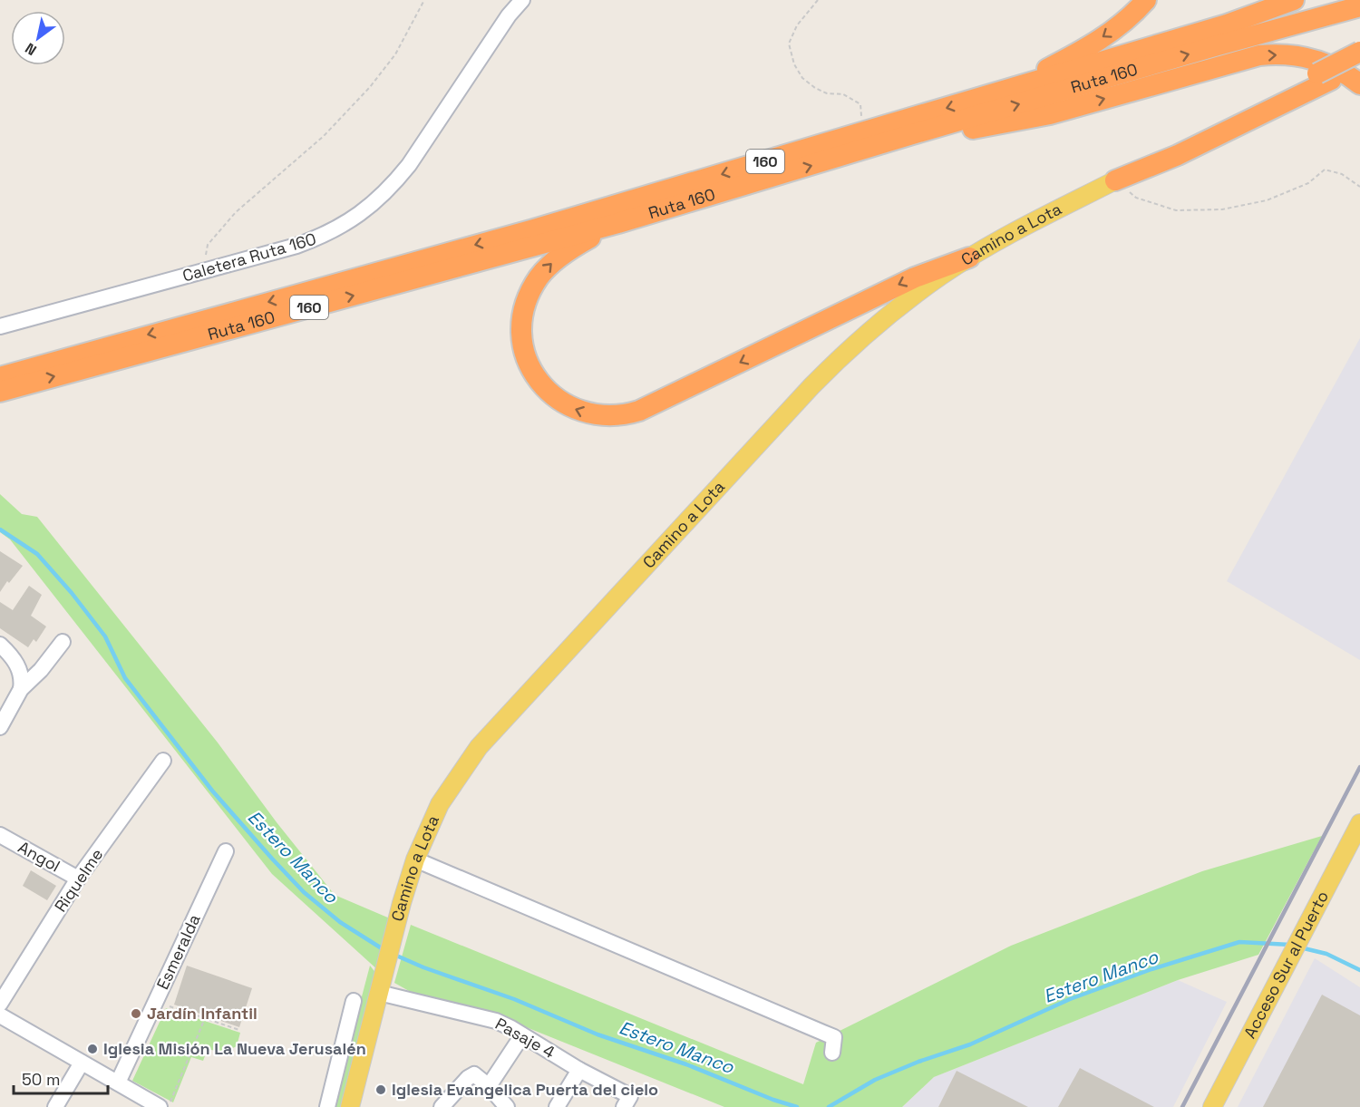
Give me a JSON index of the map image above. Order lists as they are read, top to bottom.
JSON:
{
  "streets": {
    "highway": ["Ruta 160", "160"],
    "main road": ["Camino a Lota", "Acceso Sur al Puerto"],
    "street": [
      "Caletera Ruta 160",
      "Angol",
      "Riquelme",
      "Esmeralda",
      "Pasaje 4"
    ]
  },
  "crossings": [
    ["Camino a Lota", "Pasaje 4"],
    ["Angol", "Riquelme"]
  ],
  "water": ["Estero Manco"],
  "places": ["Jardín Infantil", "Iglesia Misión La Nueva Jerusalén", "Iglesia Evangelica Puerta del cielo"],
  "scale_bar": "50 m",
  "north": "bottom left"
}
